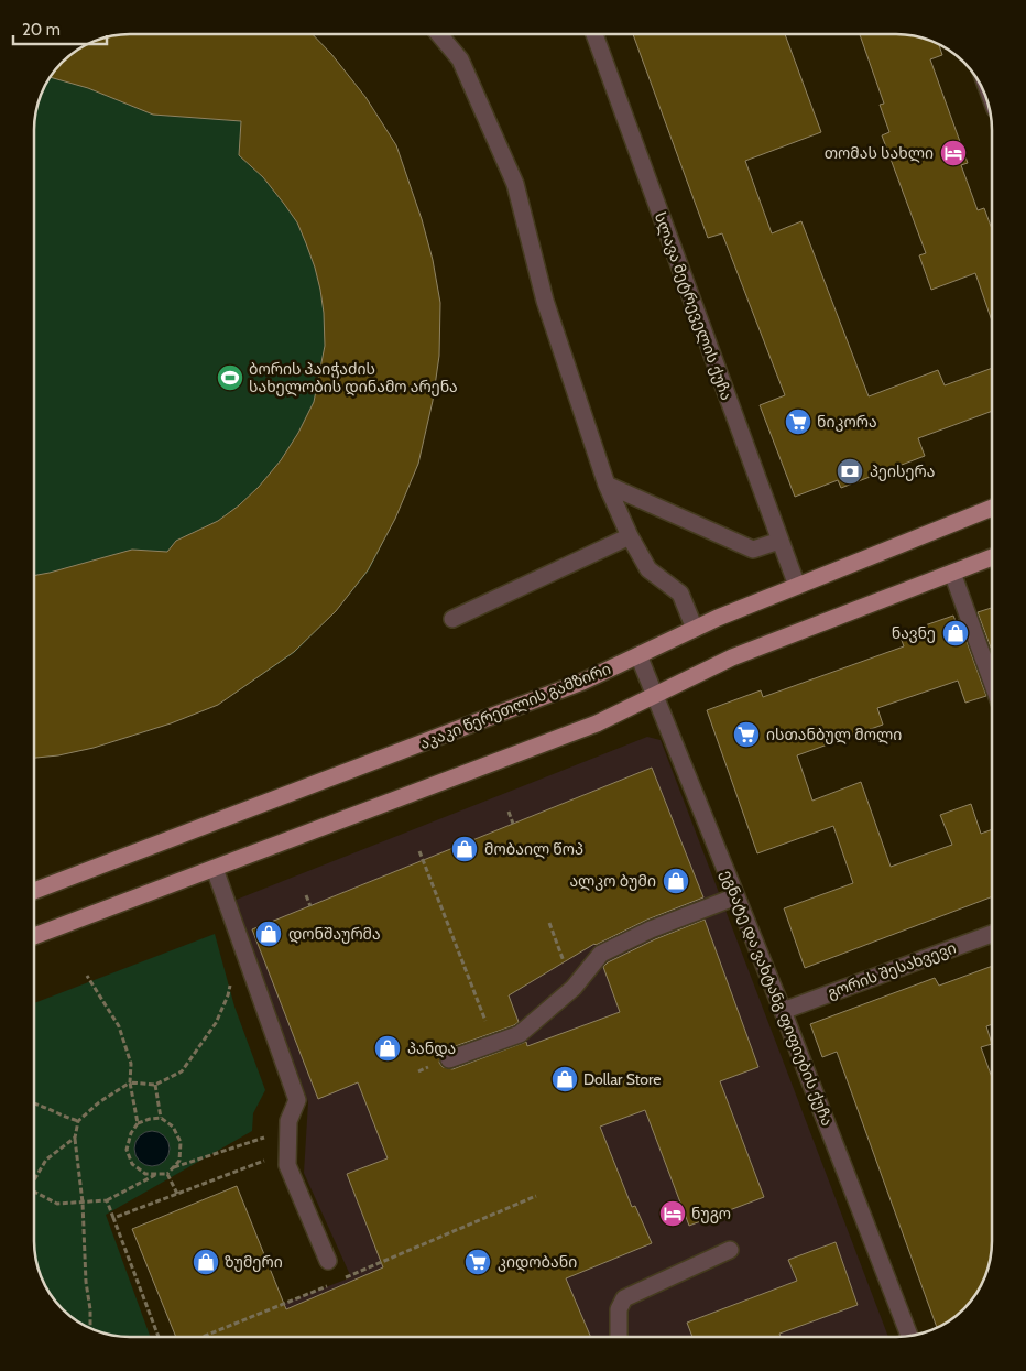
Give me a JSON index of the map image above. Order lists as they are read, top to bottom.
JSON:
{
  "streets": {
    "main road": ["აკაკი წერეთლის გამზირი"],
    "street": ["სლავა მეტრეველის ქუჩა", "გორის შესახვევი", "ეგნატე და ვახტანგ ფიფიების ქუჩა"]
  },
  "crossings": [
    ["სლავა მეტრეველის ქუჩა", "აკაკი წერეთლის გამზირი"],
    ["აკაკი წერეთლის გამზირი", "ეგნატე და ვახტანგ ფიფიების ქუჩა"],
    ["გორის შესახვევი", "ეგნატე და ვახტანგ ფიფიების ქუჩა"]
  ],
  "places": {
    "hotel": ["თომას სახლი", "ნუგო"],
    "sports": ["ბორის პაიჭაძის სახელობის დინამო არენა"],
    "supermarket": ["ნიკორა", "ისთანბულ მოლი", "კიდობანი"],
    "bank": ["პეისერა"],
    "shop": [
      "ნავნე",
      "მობაილ წოპ",
      "ალკო ბუმი",
      "დონშაურმა",
      "პანდა",
      "Dollar Store",
      "ზუმერი"
    ]
  },
  "scale_bar": "20 m"
}
